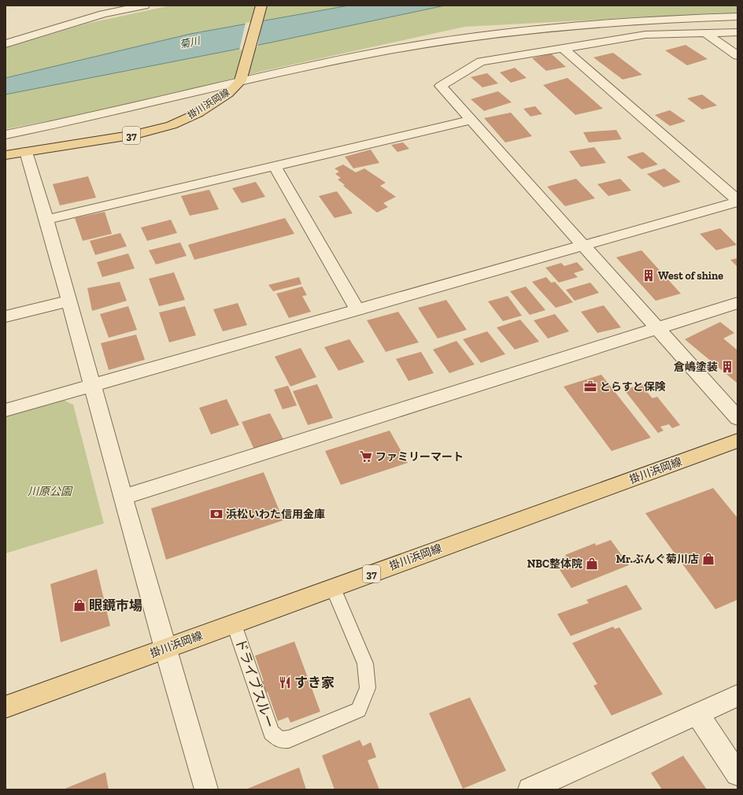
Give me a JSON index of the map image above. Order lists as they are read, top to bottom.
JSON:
{
  "streets": {
    "main road": ["掛川浜岡線", "37"],
    "lane": ["ドライブスルー"]
  },
  "crossings": [
    ["掛川浜岡線", "ドライブスルー"]
  ],
  "water": ["菊川"],
  "parks": ["川原公園"],
  "places": {
    "building": ["West of shine", "倉嶋塗装"],
    "office": ["とらすと保険"],
    "supermarket": ["ファミリーマート"],
    "bank": ["浜松いわた信用金庫"],
    "shop": ["Mr.ぶんぐ菊川店", "NBC整体院", "眼鏡市場"],
    "restaurant": ["すき家"]
  }
}
